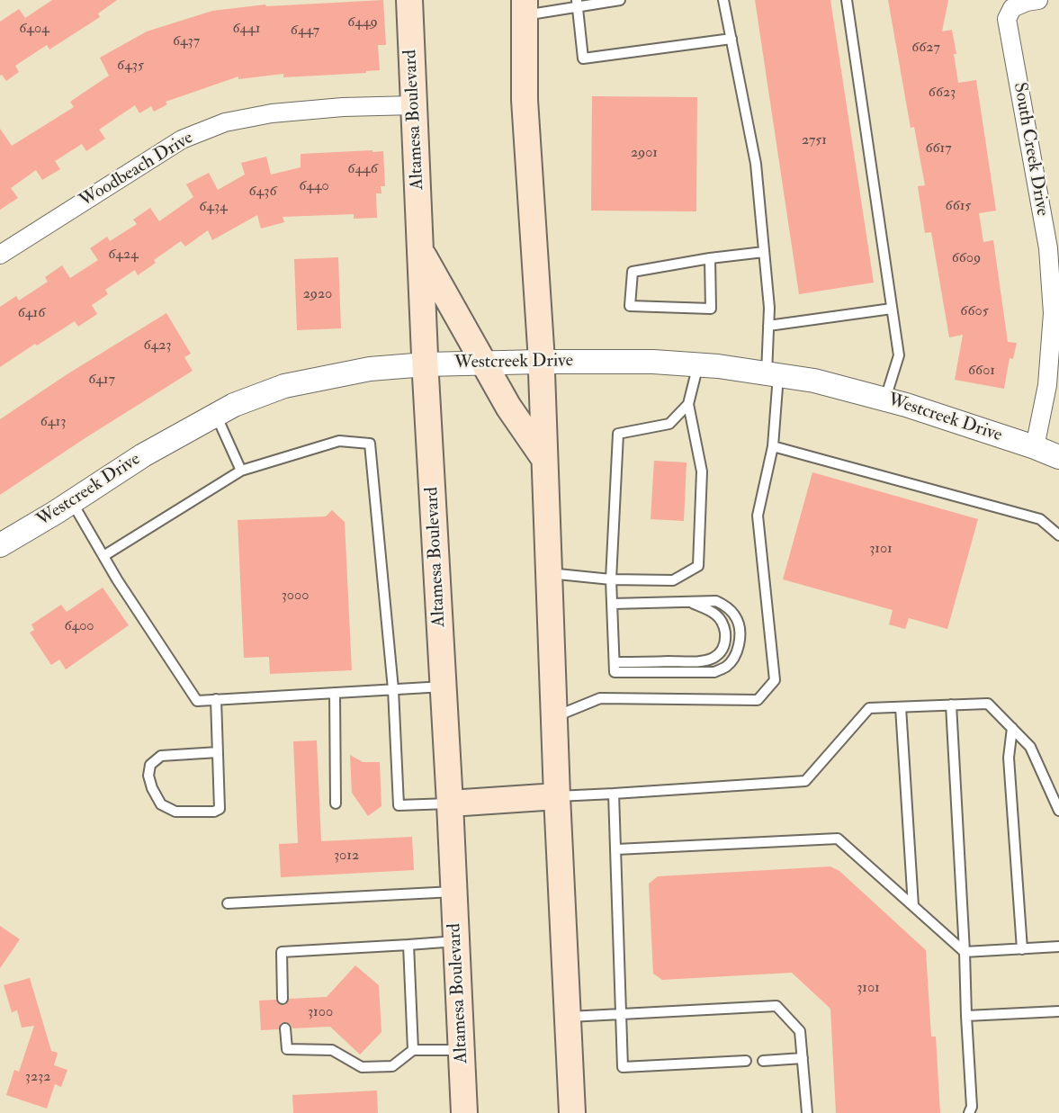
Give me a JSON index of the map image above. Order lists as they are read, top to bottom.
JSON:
{
  "streets": {
    "main road": ["Altamesa Boulevard"],
    "street": ["South Creek Drive", "Woodbeach Drive", "Westcreek Drive"]
  },
  "crossings": [
    ["Altamesa Boulevard", "Woodbeach Drive"],
    ["Altamesa Boulevard", "Westcreek Drive"],
    ["South Creek Drive", "Westcreek Drive"]
  ],
  "house_numbers": [
    "6449",
    "6404",
    "6441",
    "6447",
    "6437",
    "6627",
    "6435",
    "6623",
    "2751",
    "6617",
    "2901",
    "6446",
    "6440",
    "6436",
    "6615",
    "6434",
    "6424",
    "6609",
    "2920",
    "6605",
    "6416",
    "6423",
    "6601",
    "6417",
    "6413",
    "3101",
    "3000",
    "6400",
    "3012",
    "3101",
    "3100",
    "3232"
  ]
}
